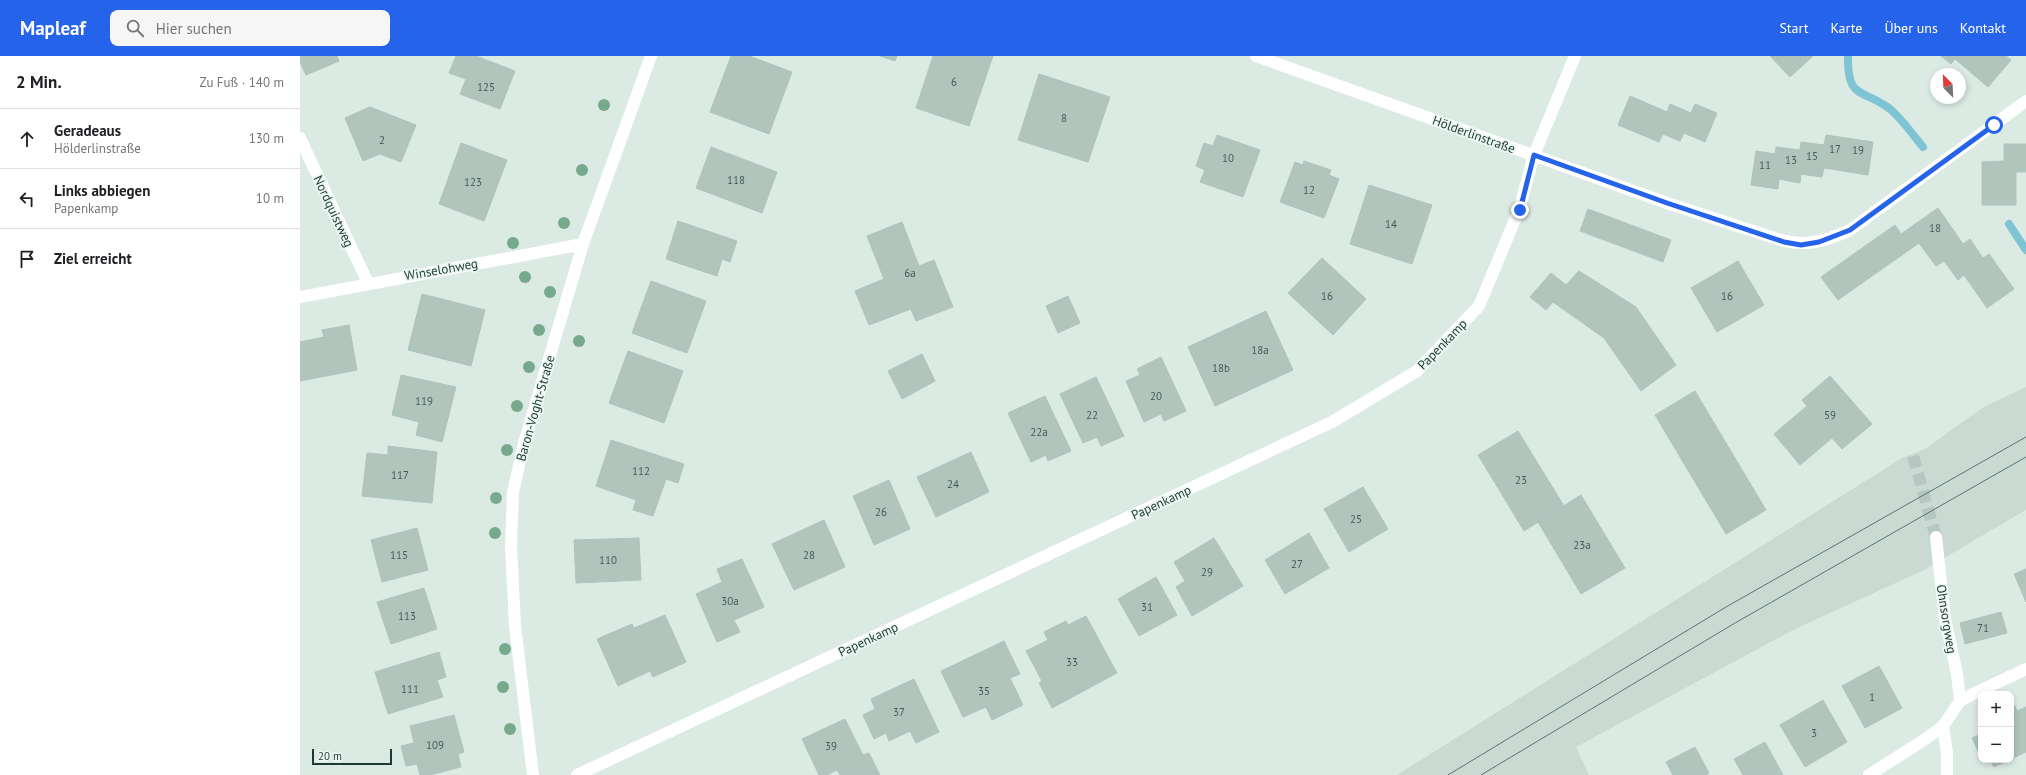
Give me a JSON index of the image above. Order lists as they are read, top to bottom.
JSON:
{
  "streets": {
    "street": [
      "Hölderlinstraße",
      "Nordquistweg",
      "Winselohweg",
      "Papenkamp",
      "Baron-Voght-Straße",
      "Ohnsorgweg"
    ]
  },
  "crossings": [
    ["Hölderlinstraße", "Papenkamp"],
    ["Nordquistweg", "Winselohweg"],
    ["Winselohweg", "Baron-Voght-Straße"]
  ],
  "house_numbers": [
    "6",
    "125",
    "8",
    "2",
    "17",
    "19",
    "15",
    "10",
    "13",
    "11",
    "118",
    "123",
    "12",
    "14",
    "18",
    "6a",
    "16",
    "16",
    "18a",
    "18b",
    "20",
    "119",
    "22",
    "59",
    "22a",
    "112",
    "117",
    "23",
    "24",
    "26",
    "25",
    "23a",
    "115",
    "28",
    "110",
    "27",
    "29",
    "30a",
    "31",
    "113",
    "71",
    "33",
    "111",
    "35",
    "1",
    "37",
    "3",
    "109",
    "39"
  ],
  "scale_bar": "20 m",
  "north": "top left",
  "page": {
    "header": "Mapleaf",
    "search": "Hier suchen",
    "nav": [
      "Start",
      "Karte",
      "Über uns",
      "Kontakt"
    ],
    "heading": ["2 Min.", "Zu Fuß · 140 m"],
    "list": [
      ["Geradeaus", "Hölderlinstraße", "130 m"],
      ["Links abbiegen", "Papenkamp", "10 m"],
      "Ziel erreicht"
    ],
    "map_buttons": ["+", "−"],
    "scale": "20 m"
  }
}
